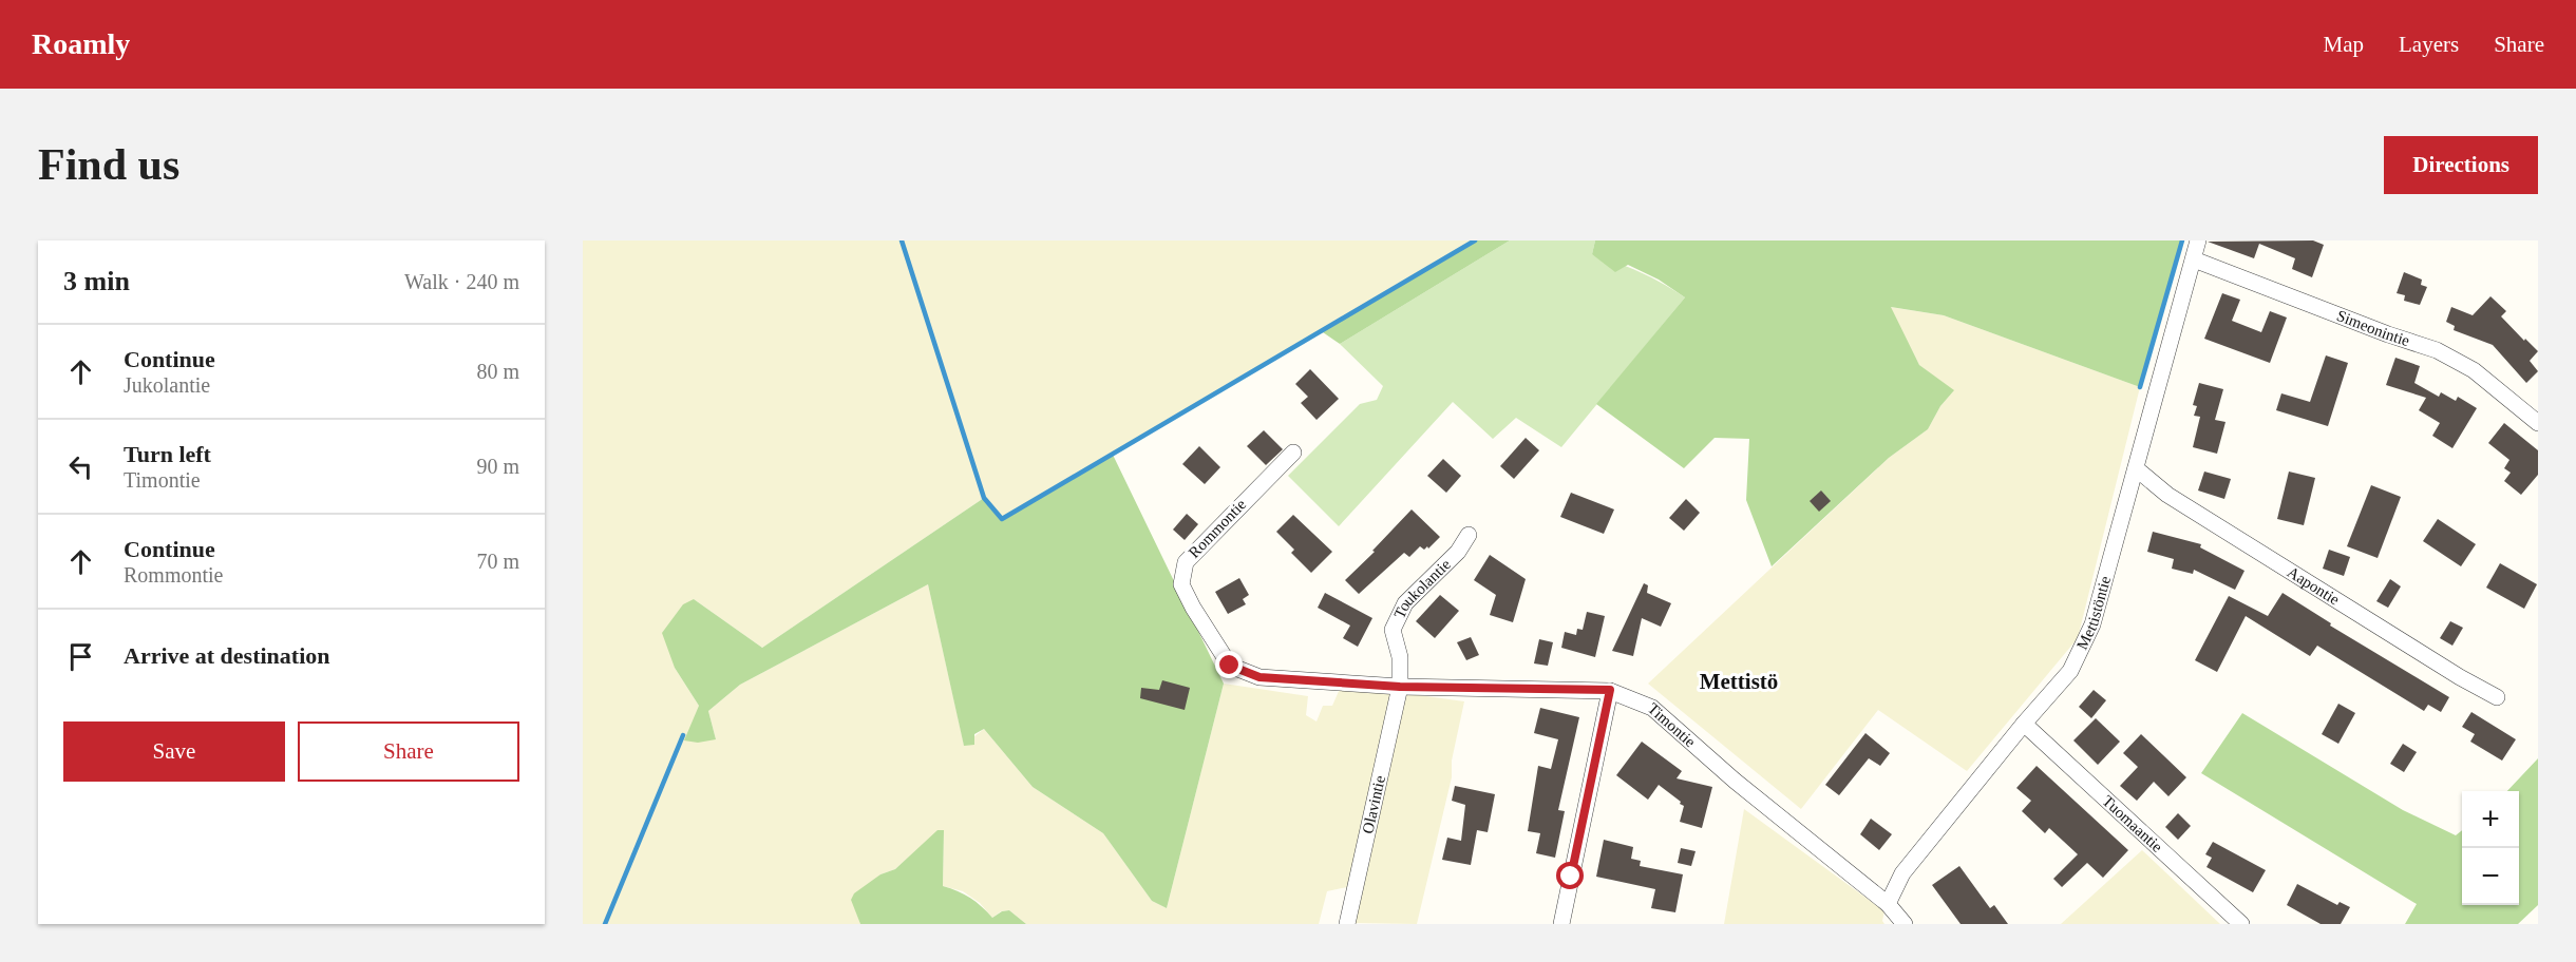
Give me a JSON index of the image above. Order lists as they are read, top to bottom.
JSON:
{
  "streets": {
    "street": [
      "Simeonintie",
      "Rommontie",
      "Aapontie",
      "Toukolantie",
      "Mettistöntie",
      "Timontie",
      "Olavintie",
      "Tuomaantie"
    ]
  },
  "crossings": [
    ["Simeonintie", "Mettistöntie"],
    ["Rommontie", "Toukolantie"],
    ["Rommontie", "Timontie"],
    ["Rommontie", "Olavintie"],
    ["Aapontie", "Mettistöntie"],
    ["Toukolantie", "Timontie"],
    ["Toukolantie", "Olavintie"],
    ["Mettistöntie", "Timontie"],
    ["Mettistöntie", "Tuomaantie"],
    ["Timontie", "Olavintie"]
  ],
  "districts": ["Mettistö"],
  "page": {
    "header": "Roamly",
    "nav": ["Map", "Layers", "Share"],
    "buttons": [
      "Directions",
      ["Save", "Share"]
    ],
    "title": "Find us",
    "heading": ["3 min", "Walk · 240 m"],
    "list": [
      ["Continue", "Jukolantie", "80 m"],
      ["Turn left", "Timontie", "90 m"],
      ["Continue", "Rommontie", "70 m"],
      "Arrive at destination"
    ],
    "map_buttons": ["+", "−"]
  }
}
